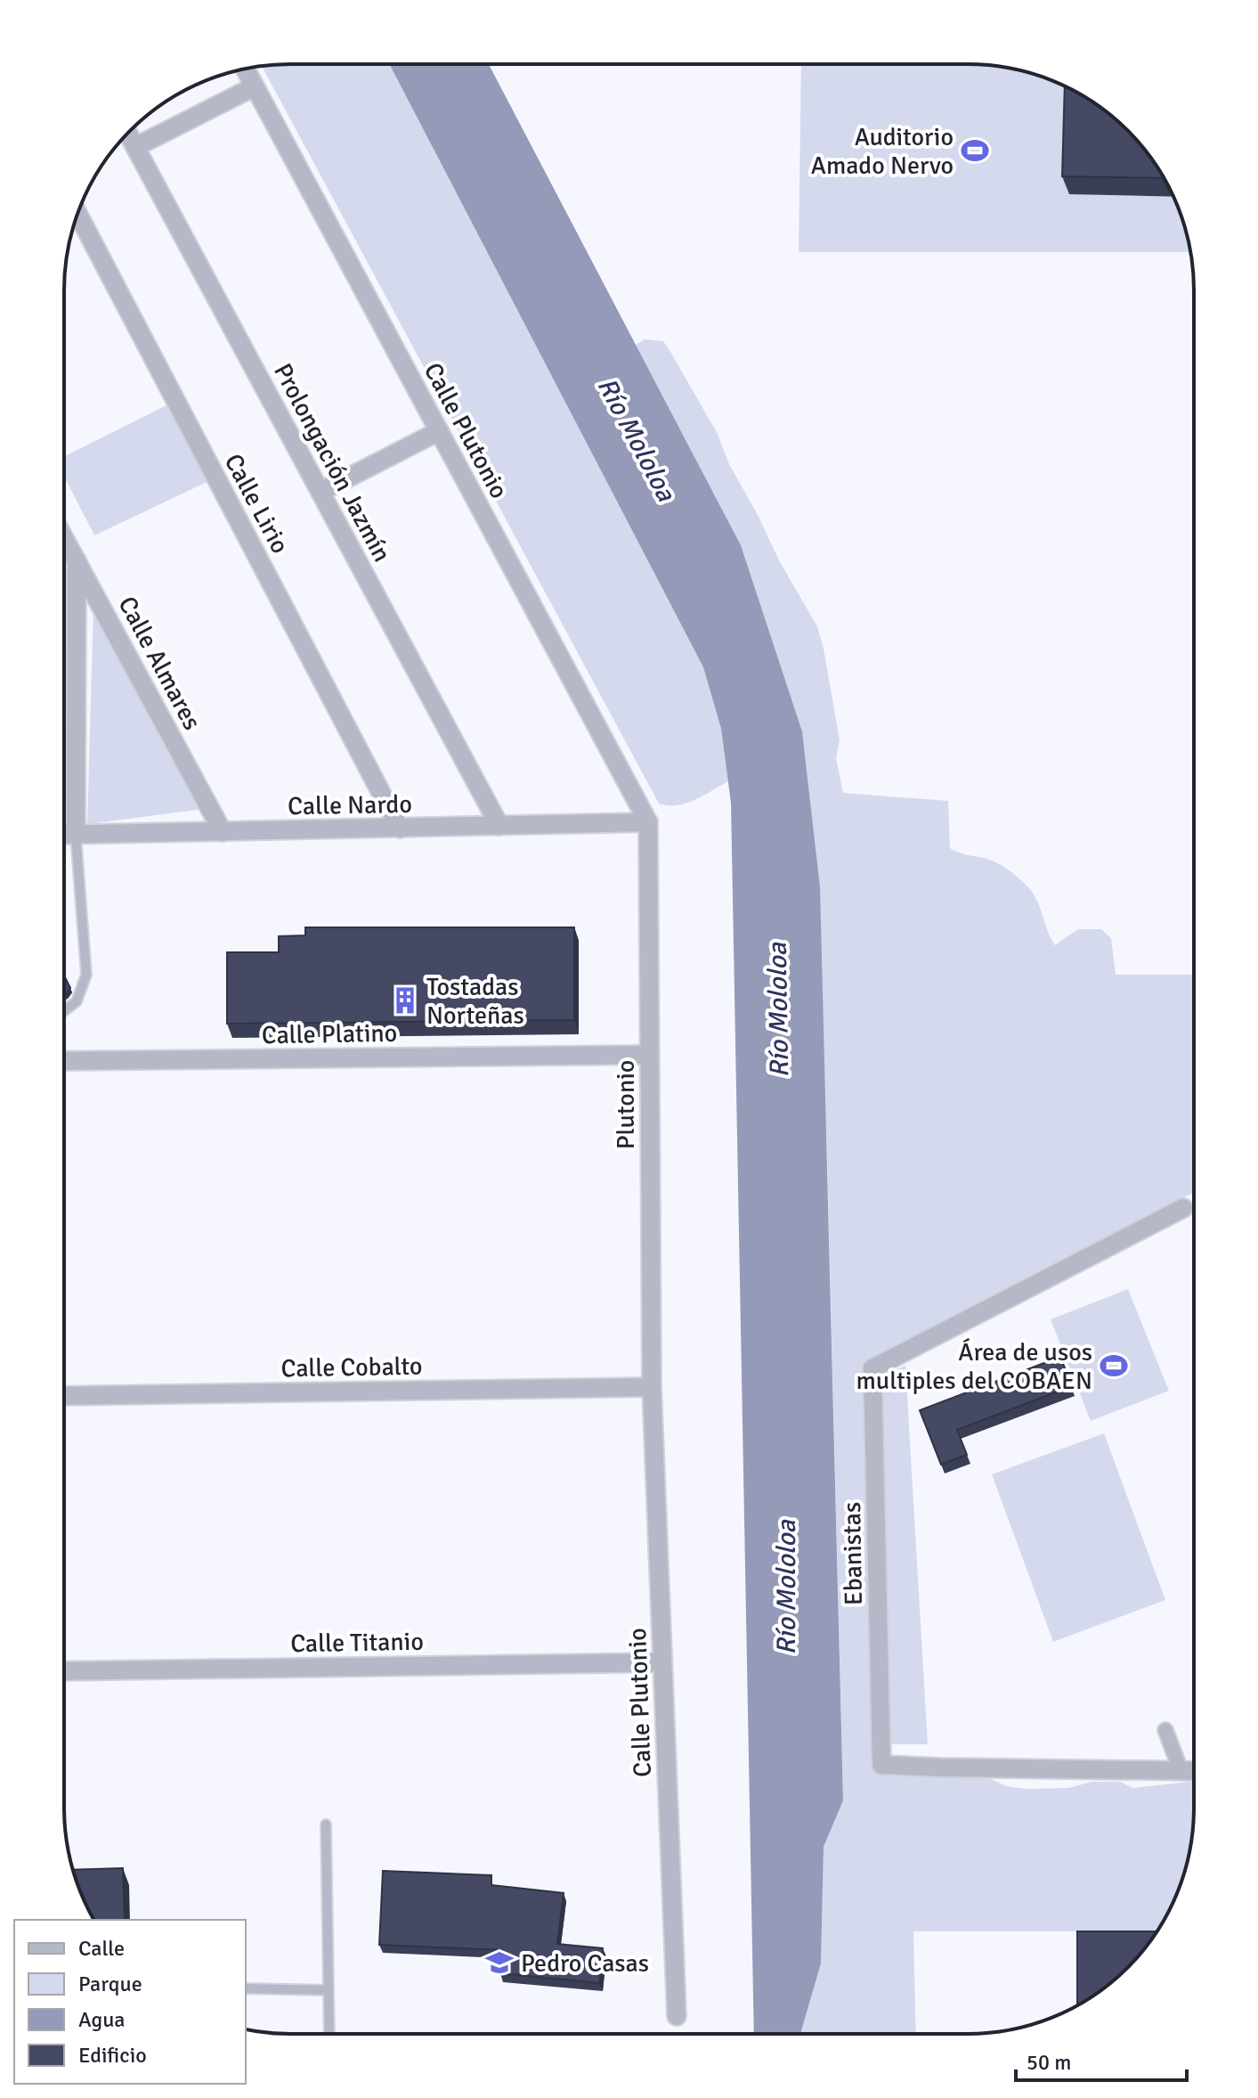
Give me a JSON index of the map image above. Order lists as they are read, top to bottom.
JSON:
{
  "streets": {
    "street": [
      "Calle Plutonio",
      "Prolongación Jazmín",
      "Calle Lirio",
      "Calle Almares",
      "Calle Nardo",
      "Calle Platino",
      "Plutonio",
      "Calle Cobalto",
      "Ebanistas",
      "Calle Titanio"
    ]
  },
  "crossings": [
    ["Calle Plutonio", "Calle Nardo"],
    ["Calle Plutonio", "Plutonio"],
    ["Calle Plutonio", "Calle Cobalto"],
    ["Calle Plutonio", "Calle Titanio"],
    ["Prolongación Jazmín", "Calle Nardo"],
    ["Calle Lirio", "Calle Nardo"],
    ["Calle Almares", "Calle Nardo"],
    ["Calle Nardo", "Plutonio"],
    ["Calle Platino", "Plutonio"],
    ["Plutonio", "Calle Cobalto"]
  ],
  "water": ["Río Mololoa"],
  "places": {
    "sports": ["Auditorio Amado Nervo", "Área de usos multiples del COBAEN"],
    "building": ["Tostadas Norteñas"],
    "school or university": ["Pedro Casas"]
  },
  "legend": [
    "Calle",
    "Parque",
    "Agua",
    "Edificio"
  ],
  "scale_bar": "50 m"
}
